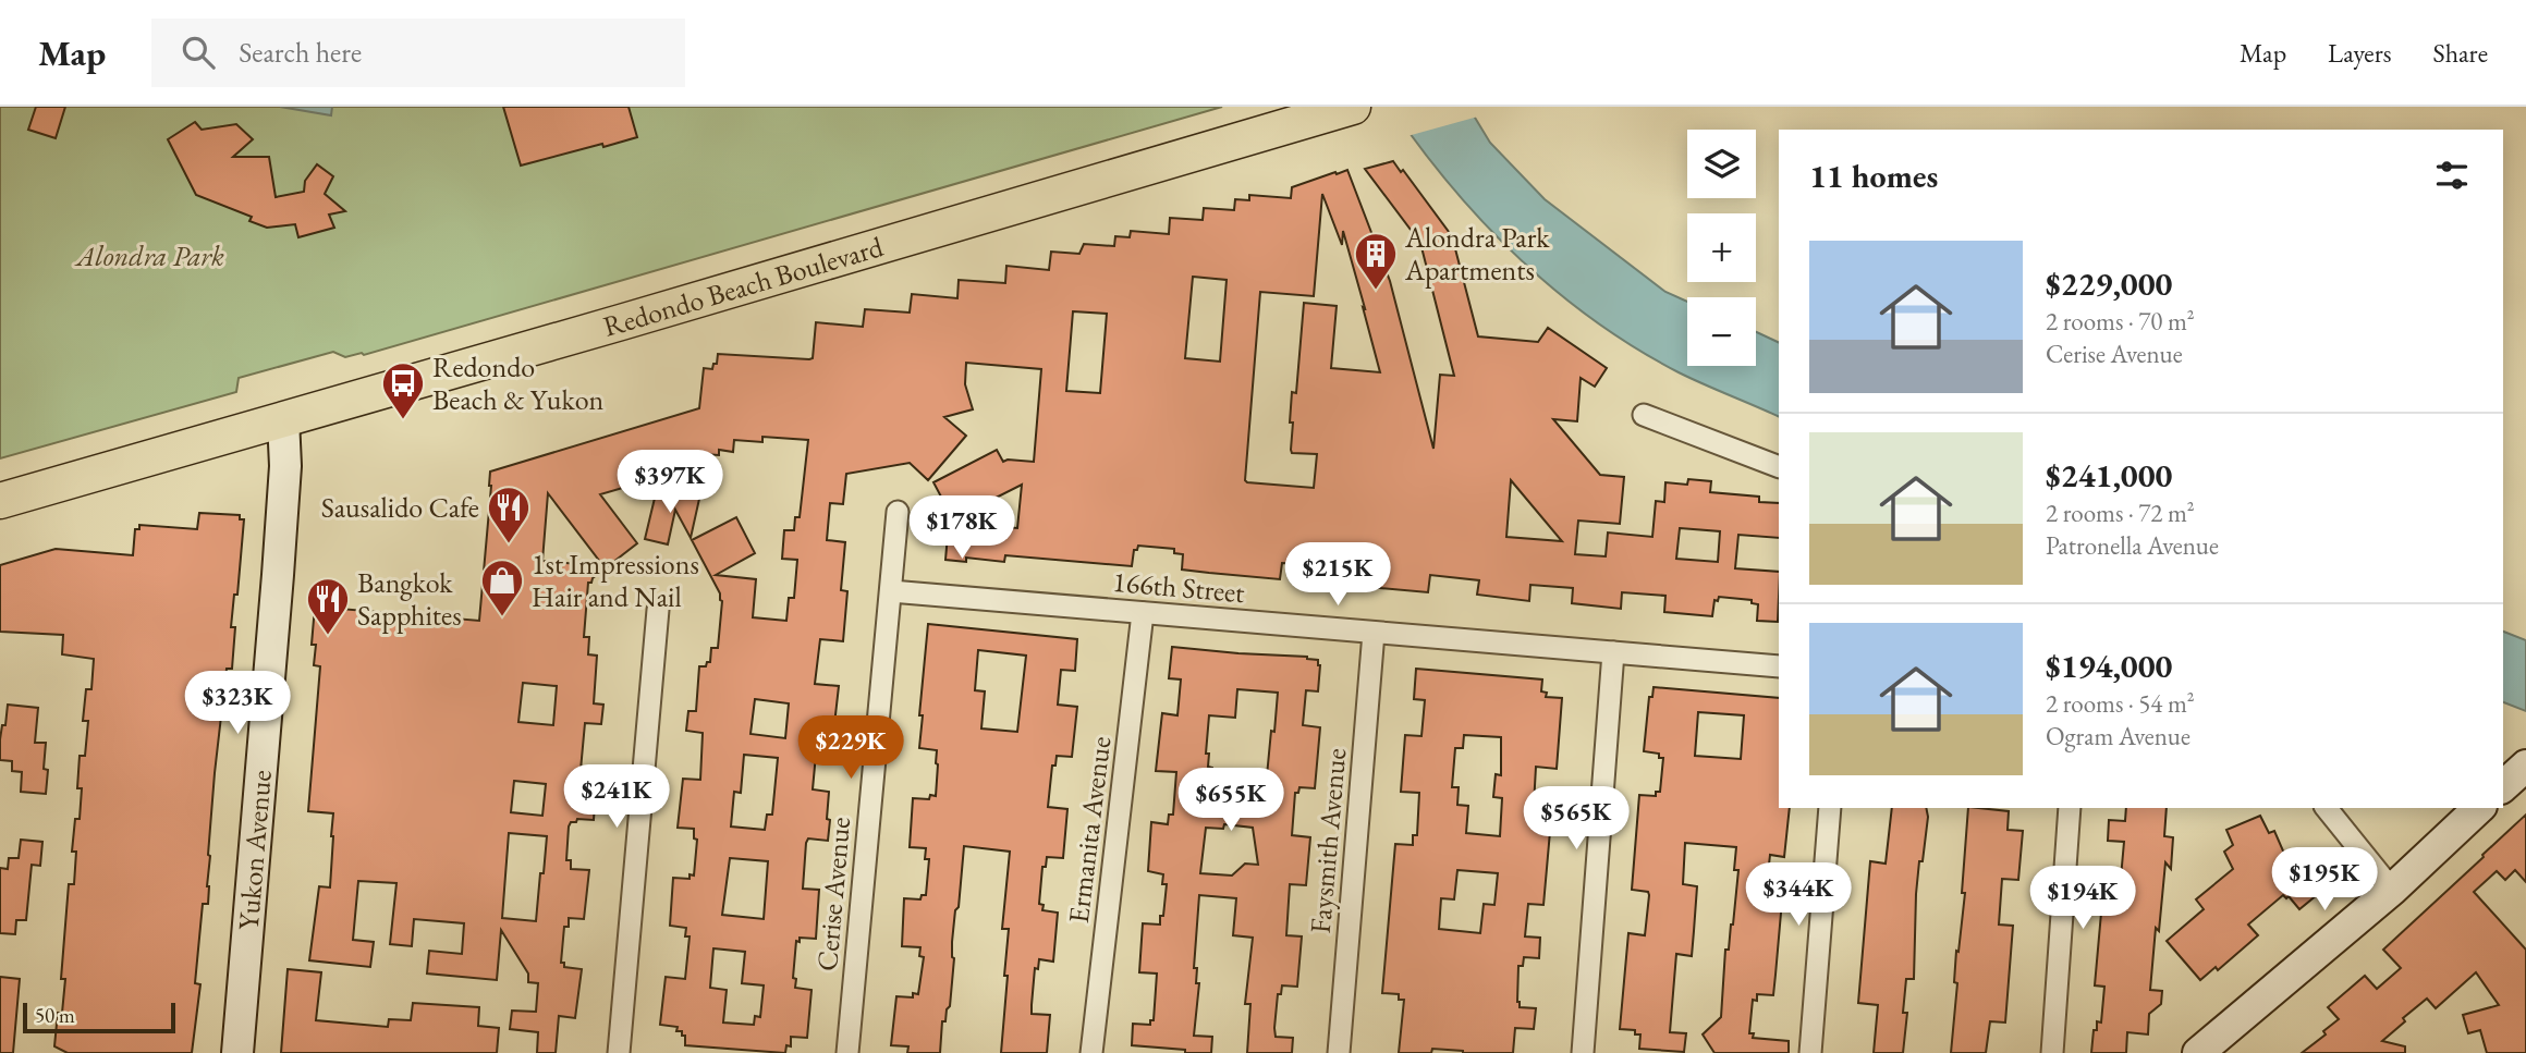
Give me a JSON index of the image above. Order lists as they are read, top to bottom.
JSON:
{
  "streets": {
    "main road": ["Redondo Beach Boulevard"],
    "street": [
      "166th Street",
      "Ermanita Avenue",
      "Faysmith Avenue",
      "Yukon Avenue",
      "Cerise Avenue"
    ]
  },
  "crossings": [
    ["Redondo Beach Boulevard", "Yukon Avenue"],
    ["166th Street", "Ermanita Avenue"],
    ["166th Street", "Faysmith Avenue"],
    ["166th Street", "Cerise Avenue"]
  ],
  "parks": ["Alondra Park"],
  "places": {
    "building": ["Alondra Park Apartments"],
    "bus stop": ["Redondo Beach & Yukon"],
    "restaurant": ["Sausalido Cafe", "Bangkok Sapphites"],
    "shop": ["1st Impressions Hair and Nail"]
  },
  "scale_bar": "50 m",
  "page": {
    "header": "Map",
    "search": "Search here",
    "nav": ["Map", "Layers", "Share"],
    "map_buttons": ["+", "−"],
    "heading": "11 homes",
    "list": [
      {
        "name": "$229,000",
        "note": "2 rooms · 70 m² · Cerise Avenue"
      },
      {
        "name": "$241,000",
        "note": "2 rooms · 72 m² · Patronella Avenue"
      },
      {
        "name": "$194,000",
        "note": "2 rooms · 54 m² · Ogram Avenue"
      }
    ],
    "price": [
      "$397K",
      "$178K",
      "$215K",
      "$323K",
      "$229K",
      "$241K",
      "$655K",
      "$565K",
      "$195K",
      "$344K",
      "$194K"
    ],
    "scale": "50 m"
  }
}
